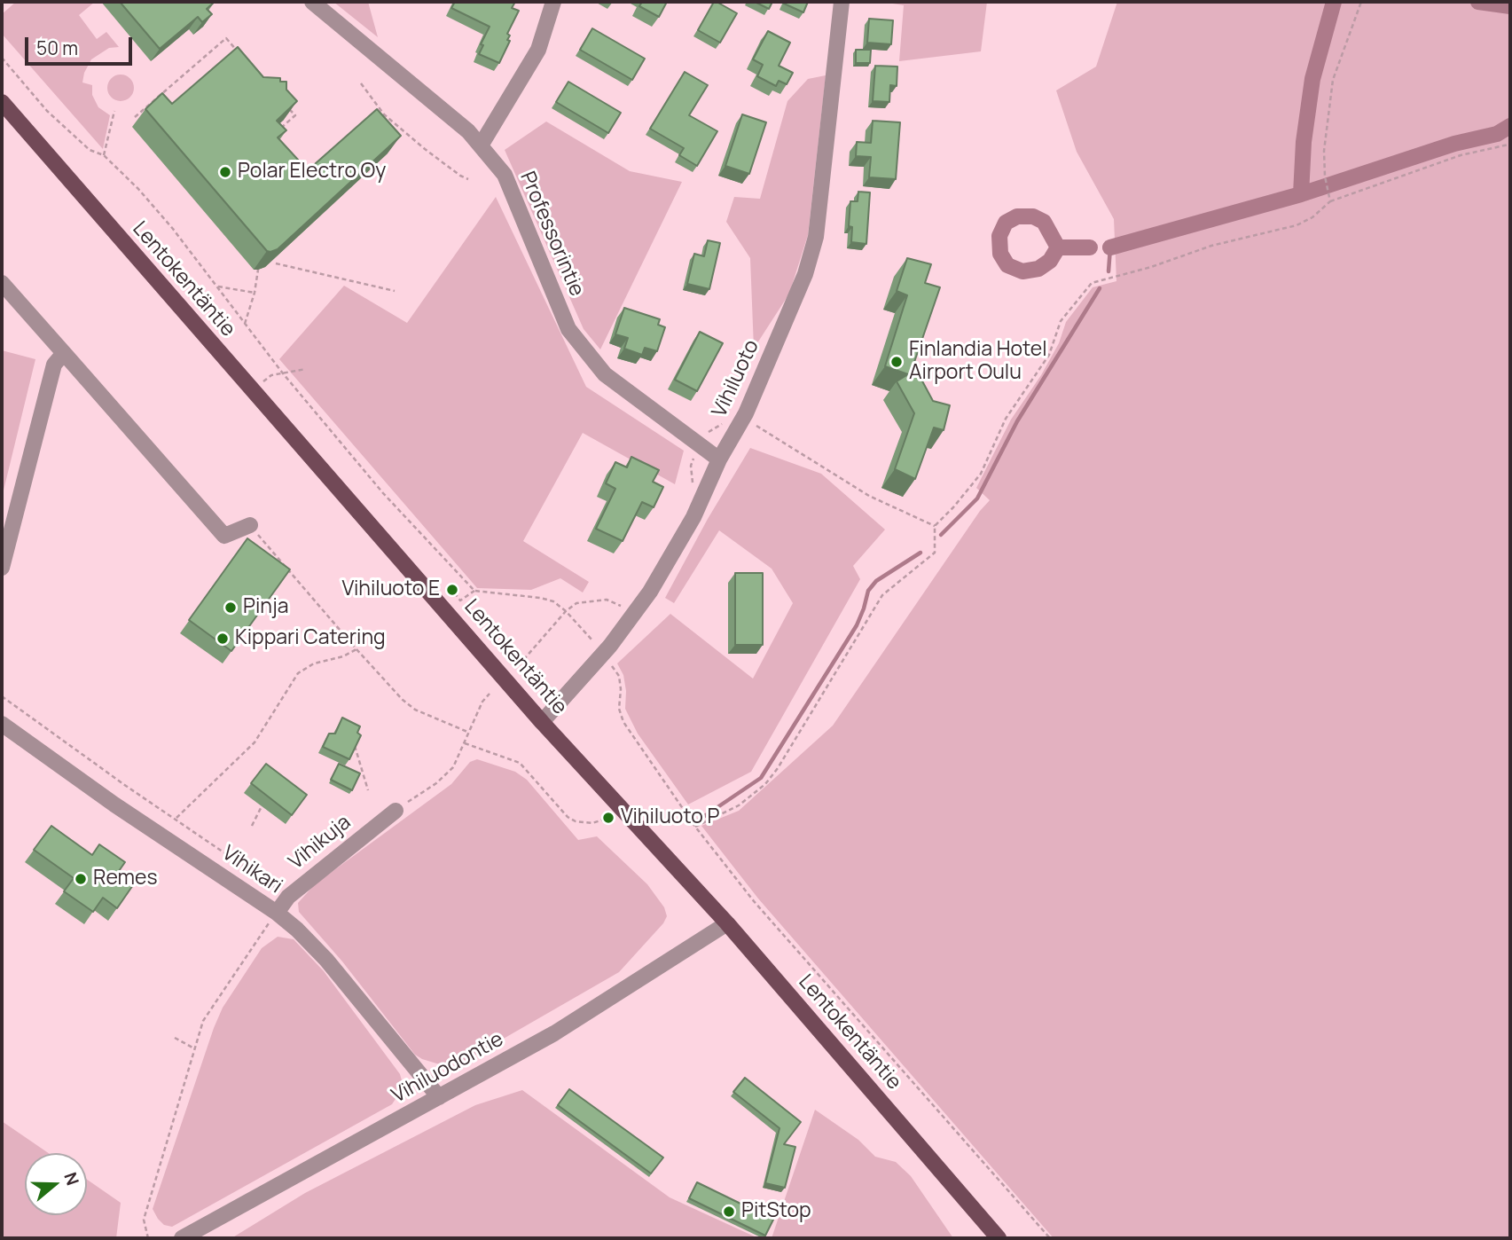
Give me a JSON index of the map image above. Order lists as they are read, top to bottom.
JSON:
{
  "streets": {
    "main road": ["Lentokentäntie"],
    "street": [
      "Professorintie",
      "Vihiluoto",
      "Vihikuja",
      "Vihikari",
      "Vihiluodontie"
    ]
  },
  "crossings": [
    ["Professorintie", "Vihiluoto"],
    ["Lentokentäntie", "Vihiluoto"],
    ["Lentokentäntie", "Vihiluodontie"],
    ["Vihikuja", "Vihikari"],
    ["Vihikari", "Vihiluodontie"]
  ],
  "places": [
    "Polar Electro Oy",
    "Finlandia Hotel Airport Oulu",
    "Vihiluoto E",
    "Pinja",
    "Kippari Catering",
    "Vihiluoto P",
    "Remes",
    "PitStop"
  ],
  "scale_bar": "50 m",
  "north": "right"
}
